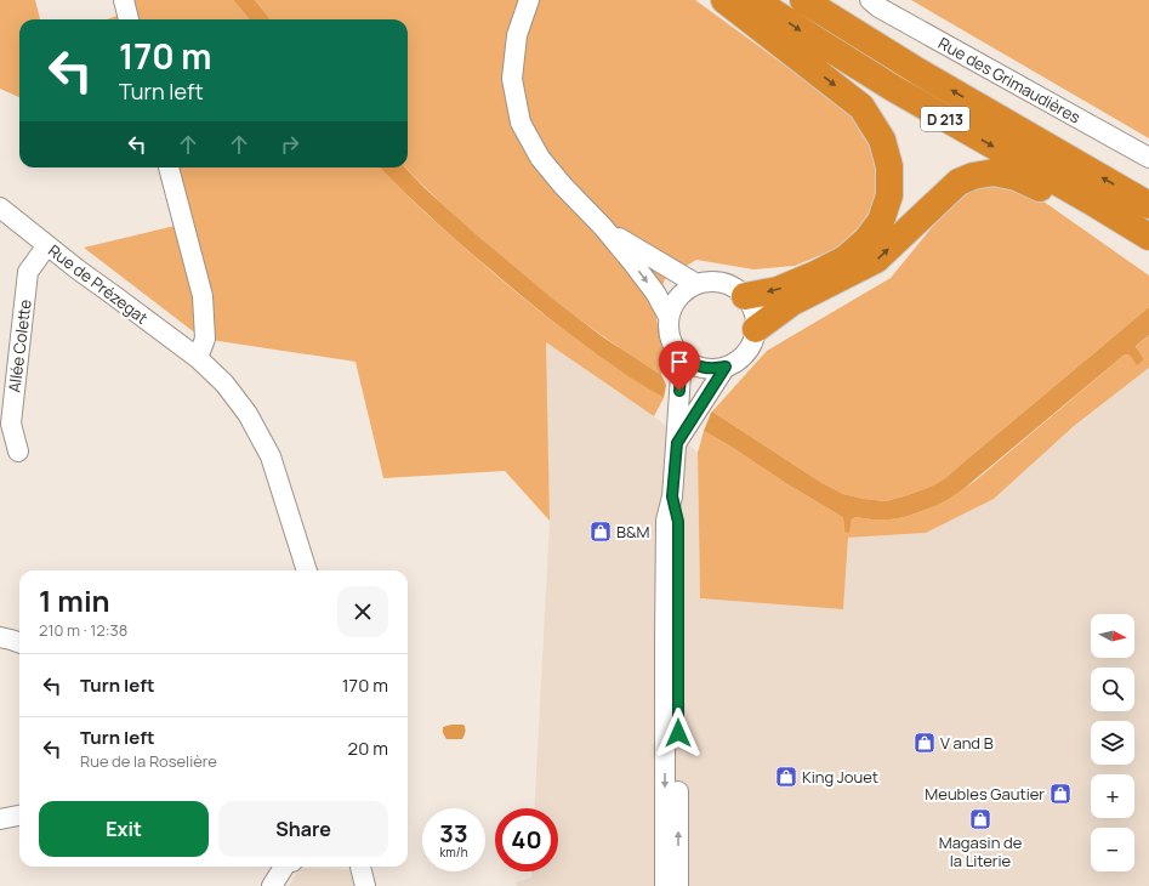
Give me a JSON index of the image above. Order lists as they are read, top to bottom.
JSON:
{
  "streets": {
    "highway": ["D 213"],
    "street": ["Rue des Grimaudières", "Rue de Prézegat", "Allée Colette"]
  },
  "crossings": [
    ["Rue de Prézegat", "Allée Colette"]
  ],
  "places": {
    "shop": [
      "B&M",
      "V and B",
      "King Jouet",
      "Meubles Gautier",
      "Magasin de la Literie"
    ]
  },
  "north": "right",
  "page": {
    "turn": ["170 m", "Turn left"],
    "heading": ["1 min", "210 m · 12:38"],
    "map_buttons": ["+", "−"],
    "list": [
      {
        "name": "Turn left",
        "value": "170 m"
      },
      {
        "name": "Turn left",
        "note": "Rue de la Roselière",
        "value": "20 m"
      }
    ],
    "buttons": ["Exit", "Share"],
    "speed": "33 km/h",
    "limit": "40"
  }
}
